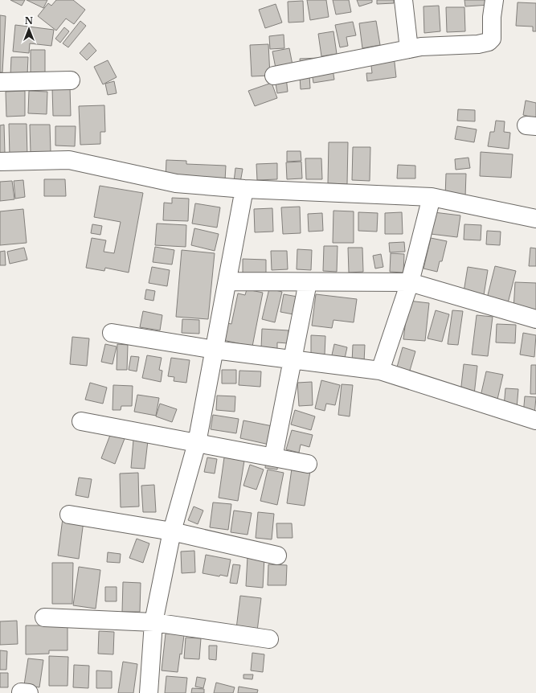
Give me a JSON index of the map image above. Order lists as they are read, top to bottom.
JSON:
{
  "north": "top"
}
